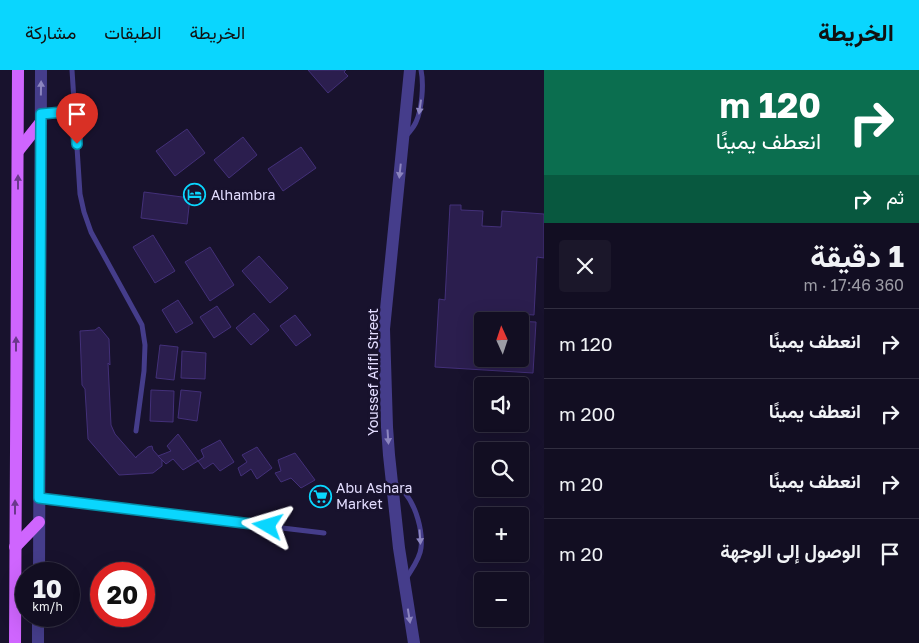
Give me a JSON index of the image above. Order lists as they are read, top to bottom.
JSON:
{
  "streets": {
    "street": ["Youssef Afifi Street"]
  },
  "one_way": ["Youssef Afifi Street"],
  "places": {
    "hotel": ["Alhambra"],
    "supermarket": ["Abu Ashara Market"]
  },
  "north": "top",
  "page": {
    "header": "الخريطة",
    "nav": ["الخريطة", "الطبقات", "مشاركة"],
    "turn": ["120 m", "انعطف يمينًا"],
    "then": "ثم",
    "heading": ["1 دقيقة", "360 m · 17:46"],
    "list": [
      {
        "name": "انعطف يمينًا",
        "value": "120 m"
      },
      {
        "name": "انعطف يمينًا",
        "value": "200 m"
      },
      {
        "name": "انعطف يمينًا",
        "value": "20 m"
      },
      {
        "name": "الوصول إلى الوجهة",
        "value": "20 m"
      }
    ],
    "map_buttons": ["+", "−"],
    "speed": "10 km/h",
    "limit": "20"
  }
}
